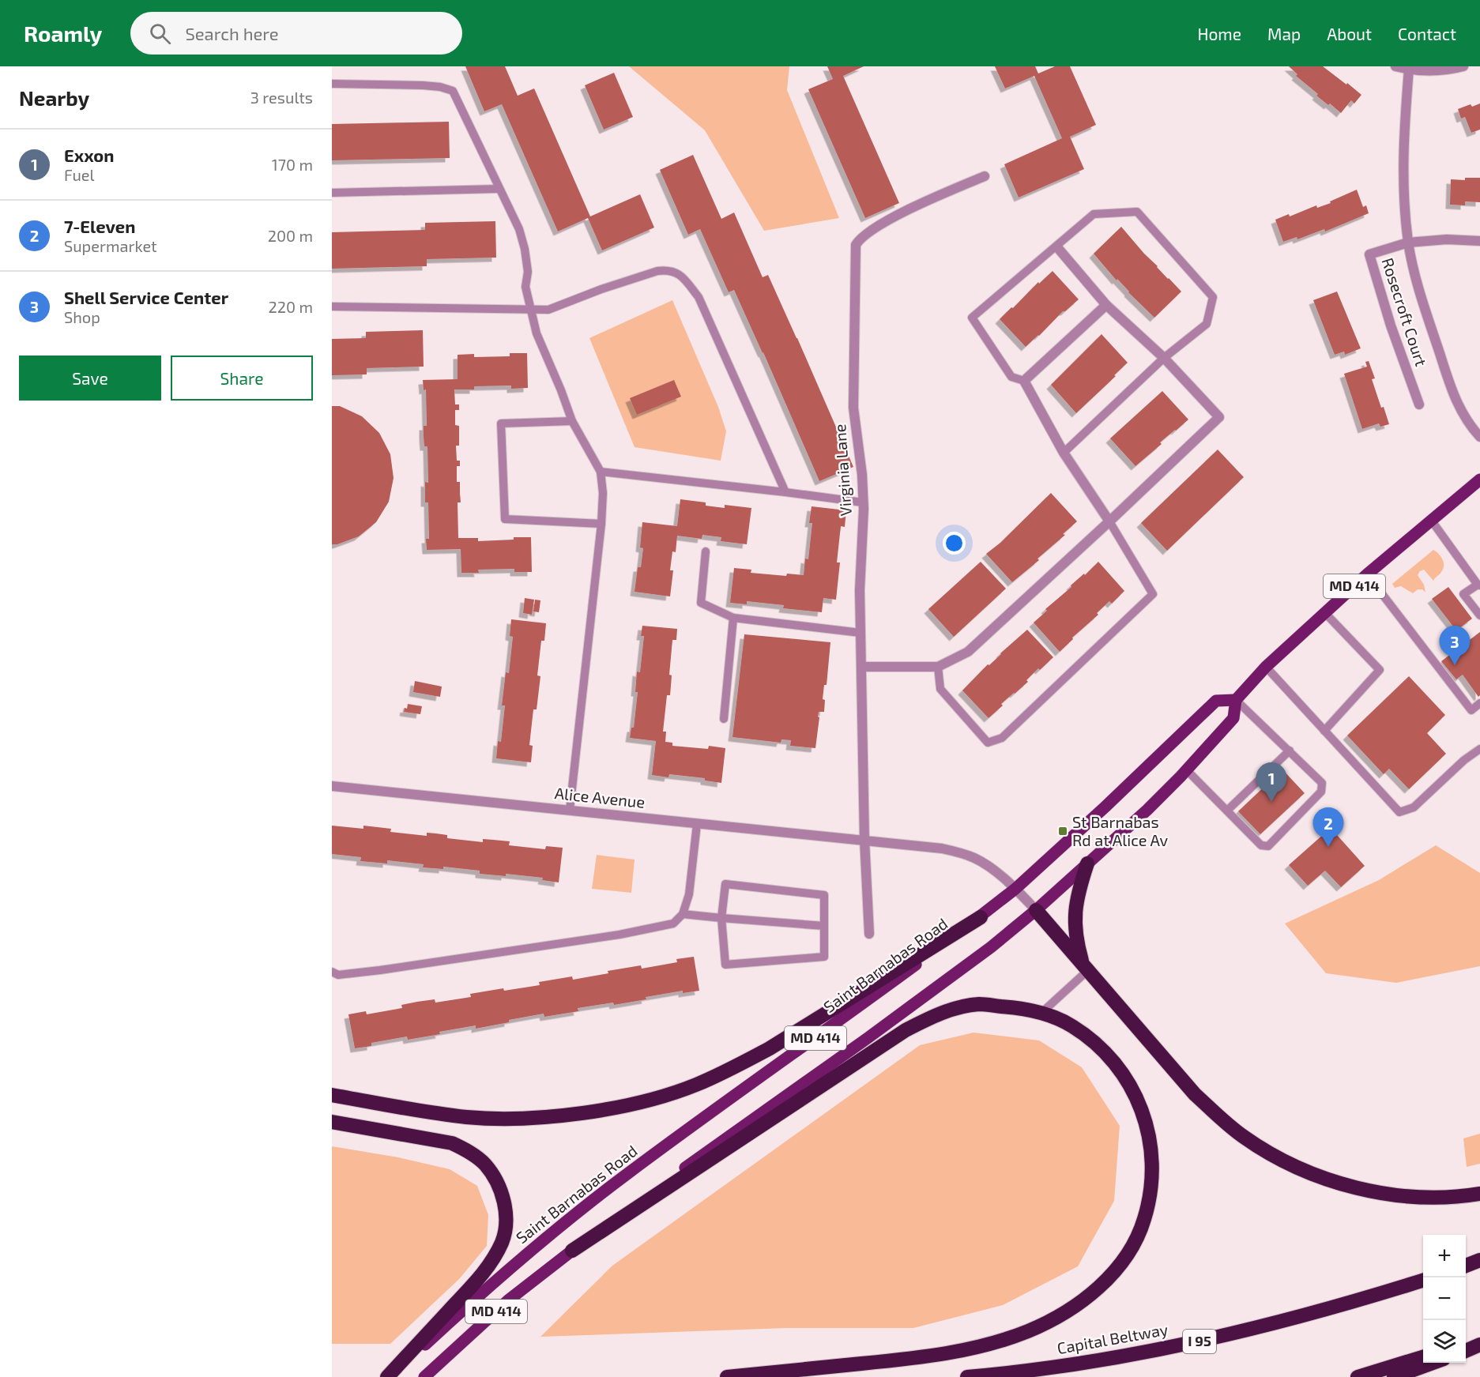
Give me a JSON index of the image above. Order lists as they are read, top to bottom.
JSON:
{
  "streets": {
    "highway": ["Capital Beltway", "I 95"],
    "main road": ["MD 414", "Saint Barnabas Road"],
    "street": ["Rosecroft Court", "Virginia Lane", "Alice Avenue"]
  },
  "crossings": [
    ["Virginia Lane", "Alice Avenue"],
    ["MD 414", "Saint Barnabas Road"]
  ],
  "places": {
    "transit": ["St Barnabas Rd at Alice Av"]
  },
  "page": {
    "header": "Roamly",
    "search": "Search here",
    "nav": [
      "Home",
      "Map",
      "About",
      "Contact"
    ],
    "heading": ["Nearby", "3 results"],
    "list": [
      {
        "mark": "1",
        "name": "Exxon",
        "note": "Fuel",
        "value": "170 m"
      },
      {
        "mark": "2",
        "name": "7-Eleven",
        "note": "Supermarket",
        "value": "200 m"
      },
      {
        "mark": "3",
        "name": "Shell Service Center",
        "note": "Shop",
        "value": "220 m"
      }
    ],
    "buttons": ["Save", "Share"],
    "pins": ["3", "1", "2"],
    "map_buttons": ["+", "−"]
  }
}
